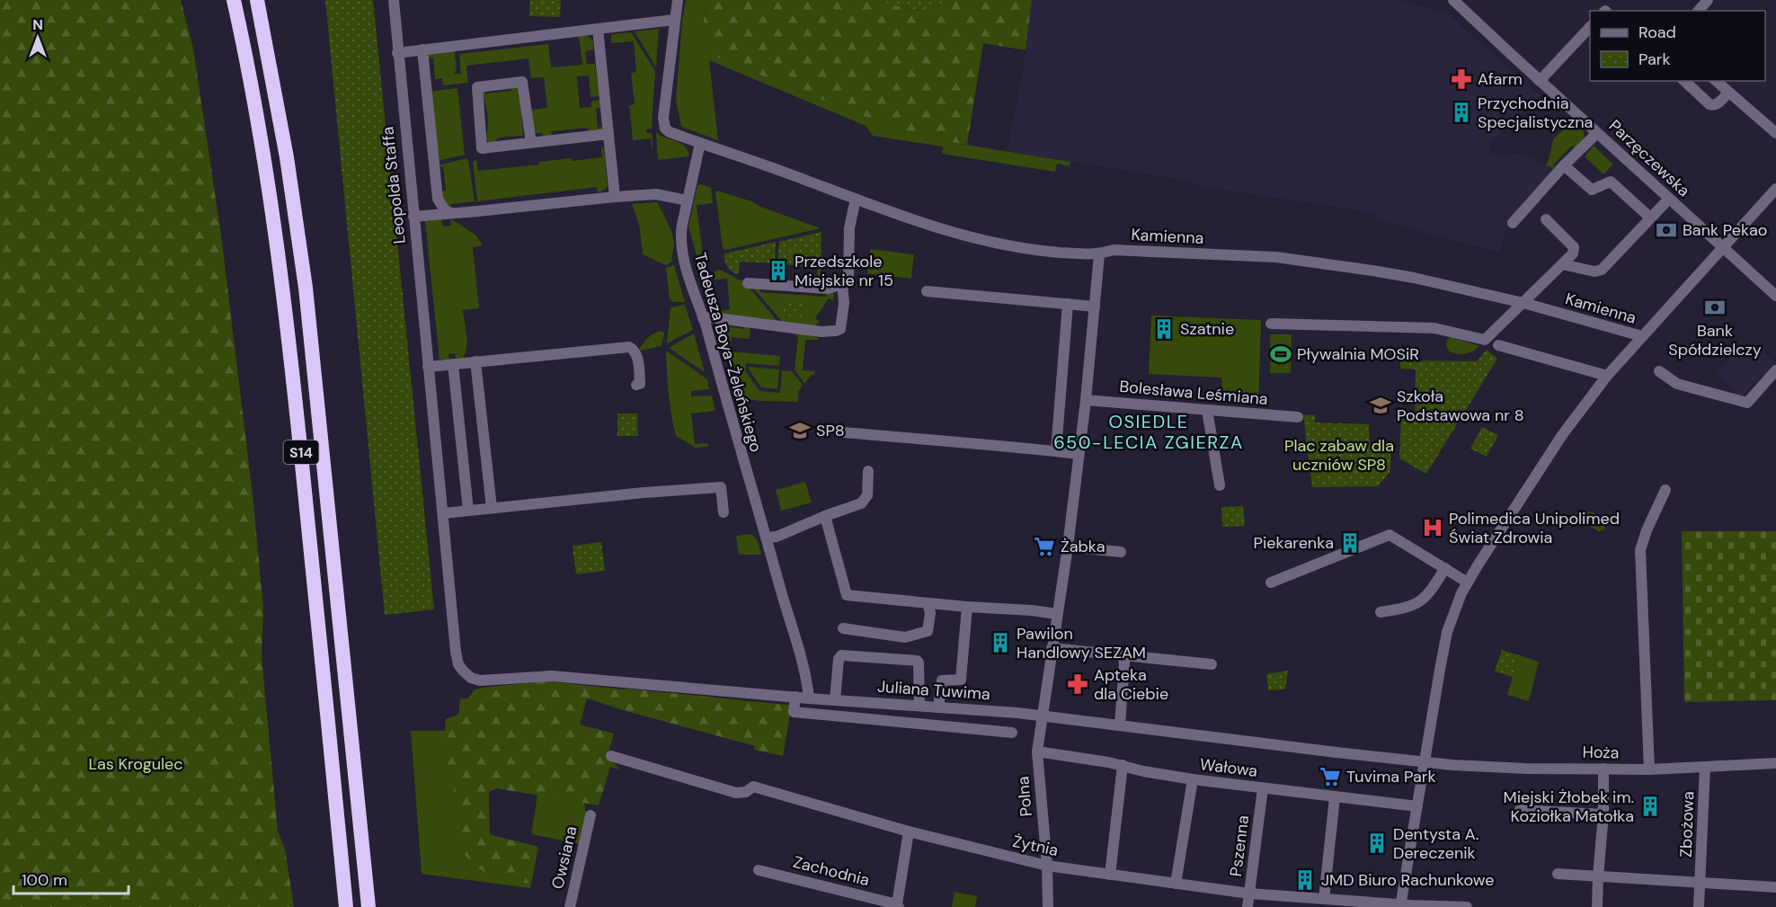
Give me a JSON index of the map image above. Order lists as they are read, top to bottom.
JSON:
{
  "streets": {
    "highway": ["S14"],
    "street": [
      "Parzęczewska",
      "Leopolda Staffa",
      "Kamienna",
      "Tadeusza Boya-Żeleńskiego",
      "Bolesława Leśmiana",
      "Juliana Tuwima",
      "Hoża",
      "Wałowa",
      "Polna",
      "Zbożowa",
      "Żytnia",
      "Pszenna",
      "Owsiana",
      "Zachodnia"
    ]
  },
  "crossings": [
    ["Leopolda Staffa", "Juliana Tuwima"],
    ["Kamienna", "Tadeusza Boya-Żeleńskiego"],
    ["Kamienna", "Polna"],
    ["Tadeusza Boya-Żeleńskiego", "Juliana Tuwima"],
    ["Bolesława Leśmiana", "Polna"],
    ["Juliana Tuwima", "Hoża"],
    ["Juliana Tuwima", "Polna"],
    ["Hoża", "Zbożowa"],
    ["Wałowa", "Polna"],
    ["Wałowa", "Pszenna"],
    ["Polna", "Żytnia"],
    ["Żytnia", "Pszenna"],
    ["Żytnia", "Zachodnia"]
  ],
  "districts": ["OSIEDLE 650-LECIA ZGIERZA"],
  "parks": ["Plac zabaw dla uczniów SP8", "Las Krogulec"],
  "places": {
    "pharmacy": ["Afarm", "Apteka dla Ciebie"],
    "building": [
      "Przychodnia Specjalistyczna",
      "Przedszkole Miejskie nr 15",
      "Szatnie",
      "Piekarenka",
      "Pawilon Handlowy SEZAM",
      "Miejski Żłobek im. Koziołka Matołka",
      "Dentysta A. Dereczenik",
      "JMD Biuro Rachunkowe"
    ],
    "bank": ["Bank Pekao", "Bank Spółdzielczy"],
    "sports": ["Pływalnia MOSiR"],
    "school or university": ["Szkoła Podstawowa nr 8", "SP8"],
    "hospital": ["Polimedica Unipolimed Świat Zdrowia"],
    "supermarket": ["Żabka", "Tuvima Park"]
  },
  "legend": ["Road", "Park"],
  "scale_bar": "100 m",
  "north": "top"
}
